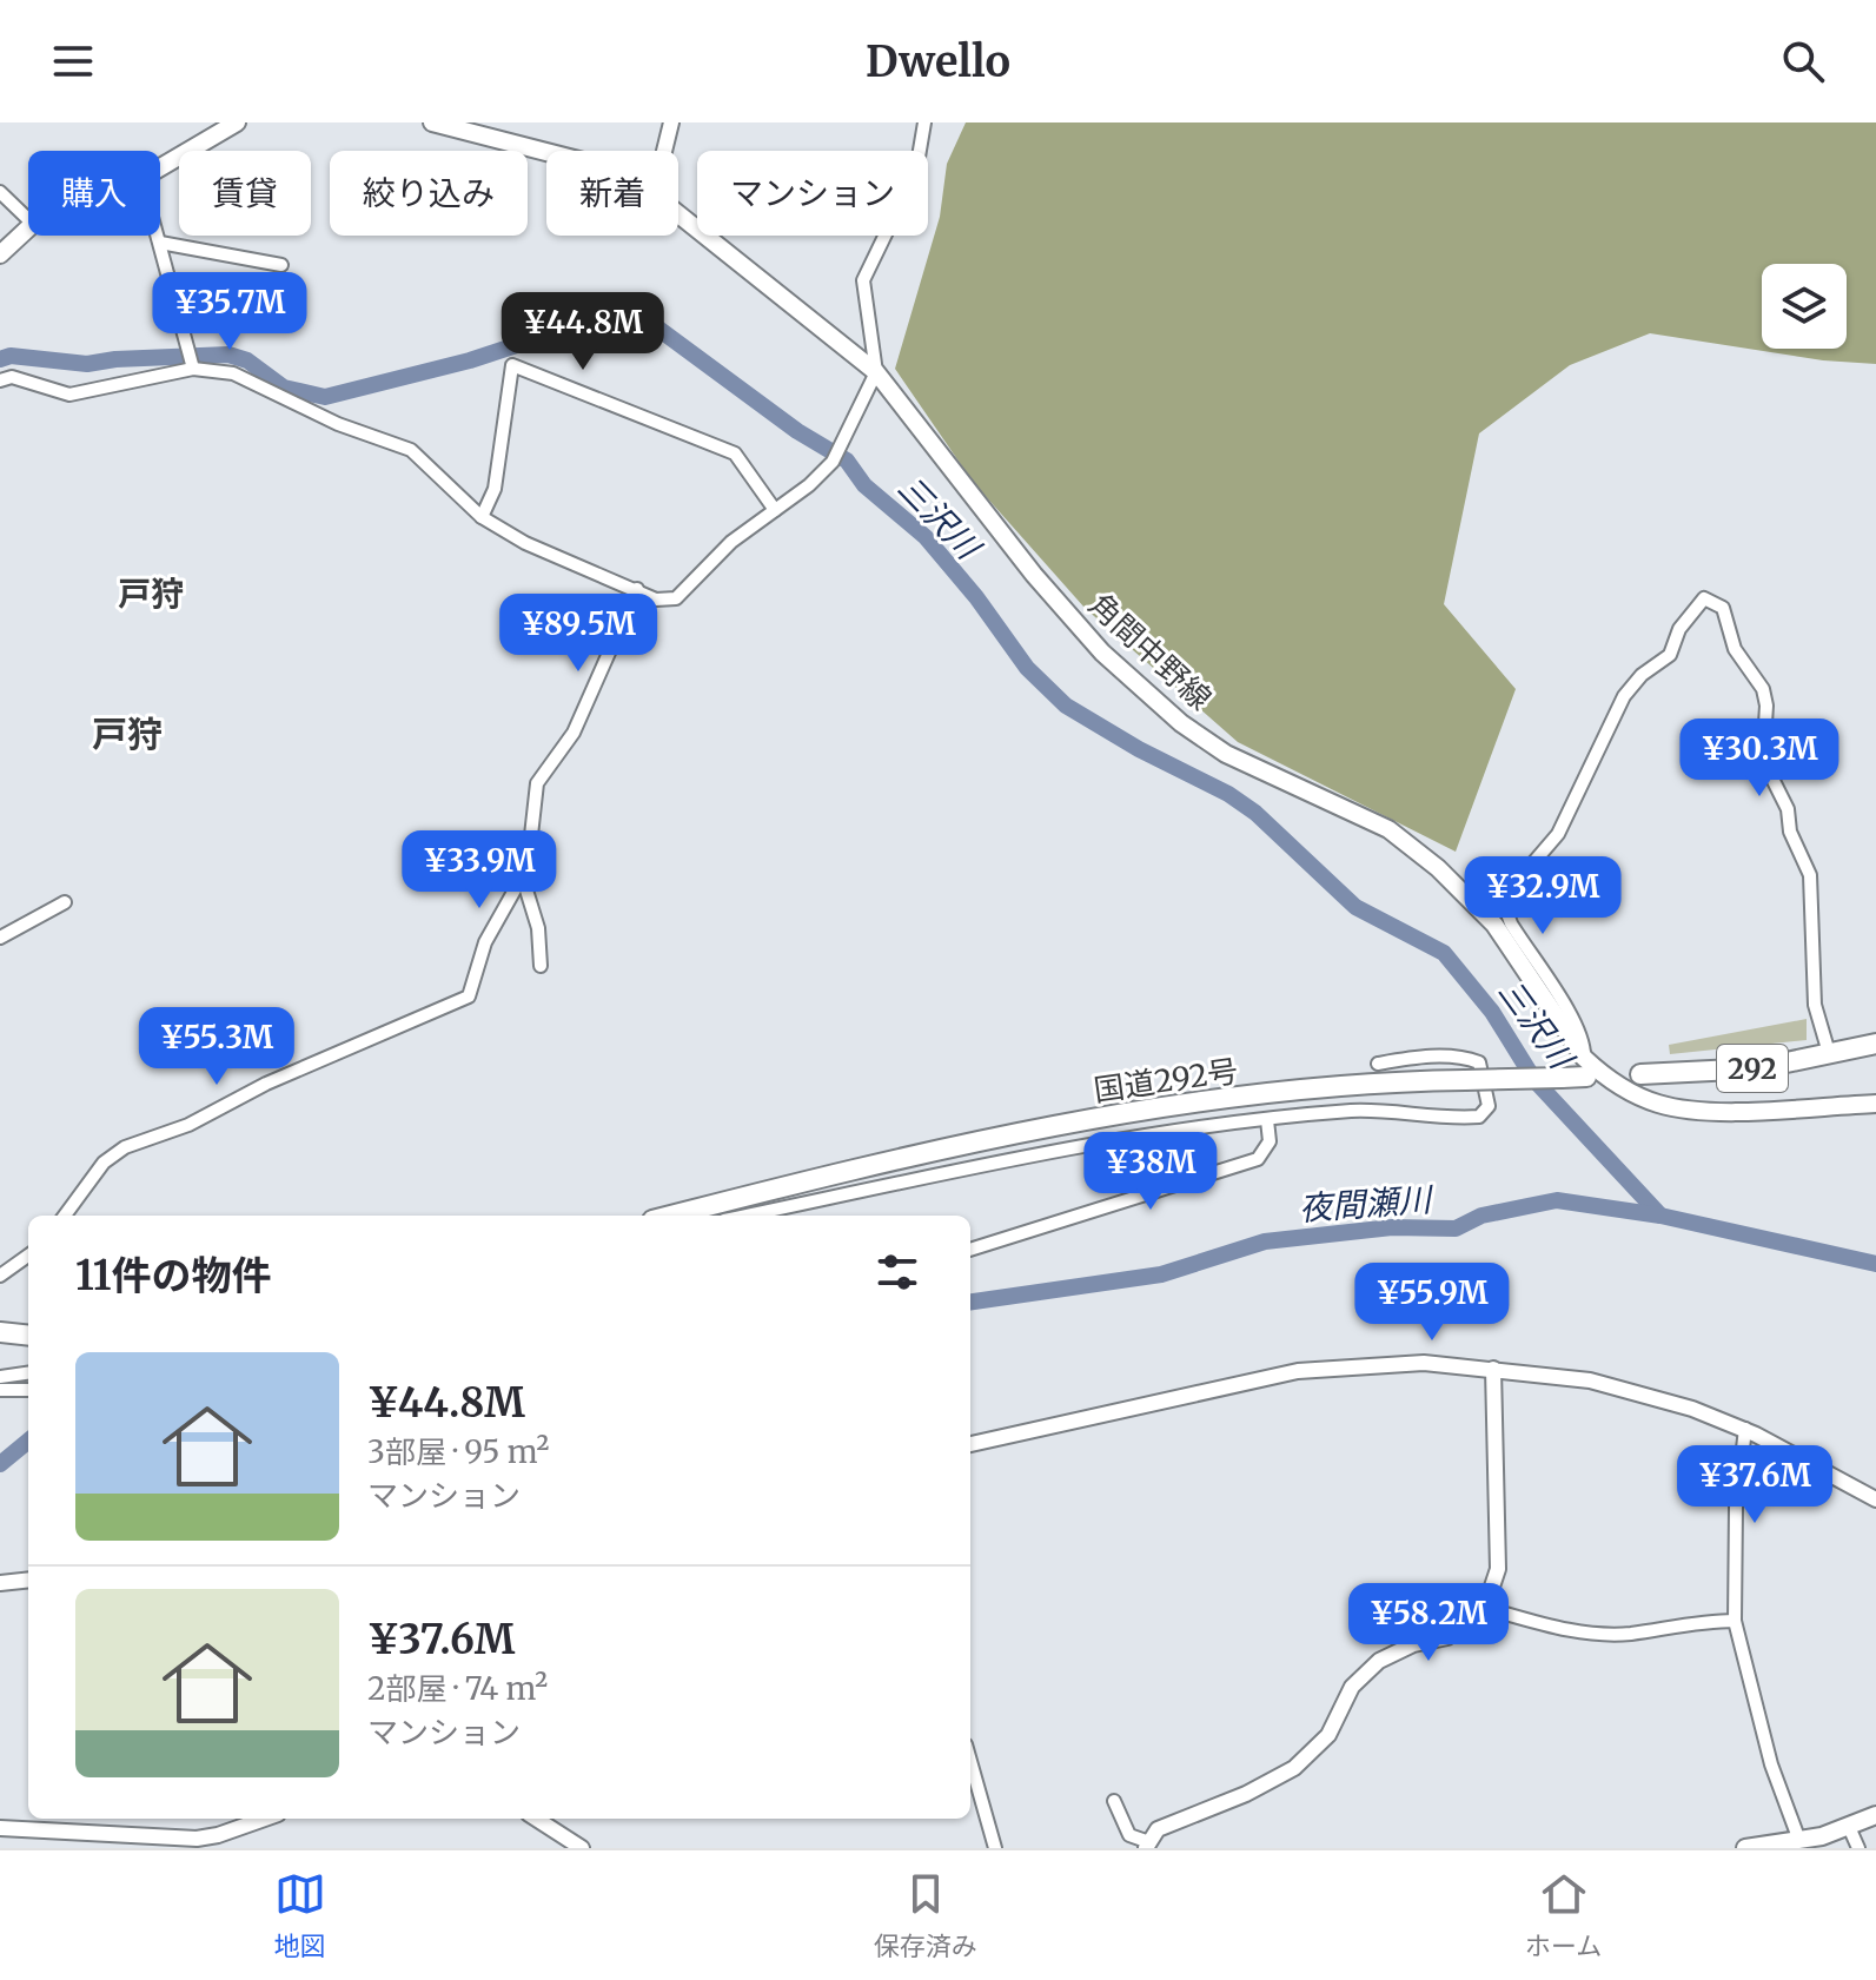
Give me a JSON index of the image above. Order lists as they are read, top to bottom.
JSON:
{
  "streets": {
    "highway": ["292", "国道292号"],
    "main road": ["角間中野線"]
  },
  "crossings": [
    ["角間中野線", "国道292号"]
  ],
  "districts": ["戸狩", "戸狩"],
  "water": ["三沢川", "夜間瀬川"],
  "page": {
    "header": "Dwello",
    "chip": [
      "購入",
      "賃貸",
      "絞り込み",
      "新着",
      "マンション"
    ],
    "price": [
      "¥35.7M",
      "¥44.8M",
      "¥89.5M",
      "¥30.3M",
      "¥33.9M",
      "¥32.9M",
      "¥55.3M",
      "¥38M",
      "¥55.9M",
      "¥37.6M",
      "¥58.2M"
    ],
    "heading": "11件の物件",
    "list": [
      {
        "name": "¥44.8M",
        "note": "3部屋 · 95 m² · マンション"
      },
      {
        "name": "¥37.6M",
        "note": "2部屋 · 74 m² · マンション"
      }
    ],
    "tabs": ["地図", "保存済み", "ホーム"]
  }
}
